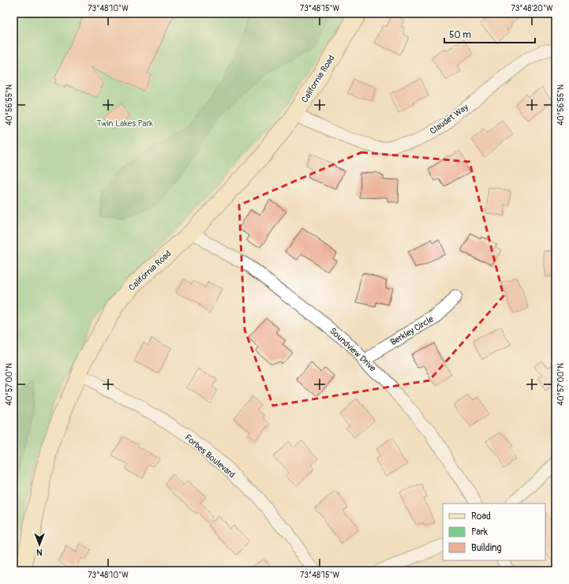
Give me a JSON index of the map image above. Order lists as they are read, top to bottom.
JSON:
{
  "streets": {
    "main road": ["California Road"],
    "street": [
      "Claudet Way",
      "Berkley Circle",
      "Soundview Drive",
      "Forbes Boulevard"
    ]
  },
  "crossings": [
    ["California Road", "Claudet Way"],
    ["California Road", "Soundview Drive"],
    ["California Road", "Forbes Boulevard"],
    ["Berkley Circle", "Soundview Drive"]
  ],
  "parks": ["Twin Lakes Park"],
  "legend": ["Road", "Park", "Building"],
  "scale_bar": "50 m",
  "north": "bottom",
  "coordinates": [
    "73°48'10\"W",
    "73°48'15\"W",
    "73°48'20\"W",
    "40°56'55\"N",
    "40°57'00\"N"
  ]
}
